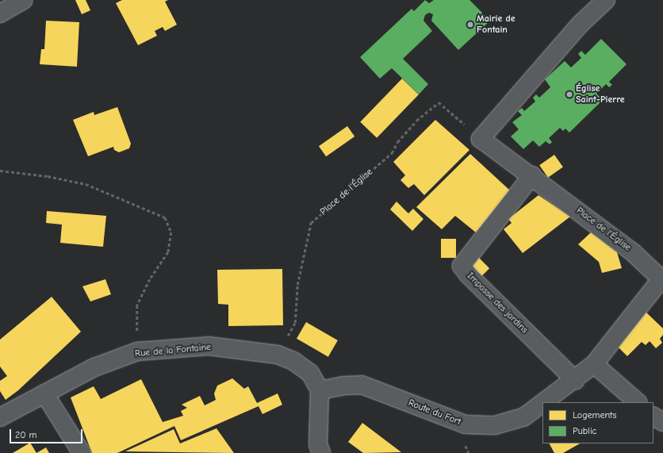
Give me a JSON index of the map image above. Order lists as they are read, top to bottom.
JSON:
{
  "streets": {
    "street": [
      "Place de l'Église",
      "Impasse des jardins",
      "Rue de la Fontaine",
      "Route du Fort"
    ]
  },
  "crossings": [
    ["Place de l'Église", "Impasse des jardins"],
    ["Place de l'Église", "Rue de la Fontaine"],
    ["Place de l'Église", "Route du Fort"],
    ["Impasse des jardins", "Route du Fort"],
    ["Rue de la Fontaine", "Route du Fort"]
  ],
  "places": ["Mairie de Fontain", "Église Saint-Pierre"],
  "legend": ["Logements", "Public"],
  "scale_bar": "20 m"
}
